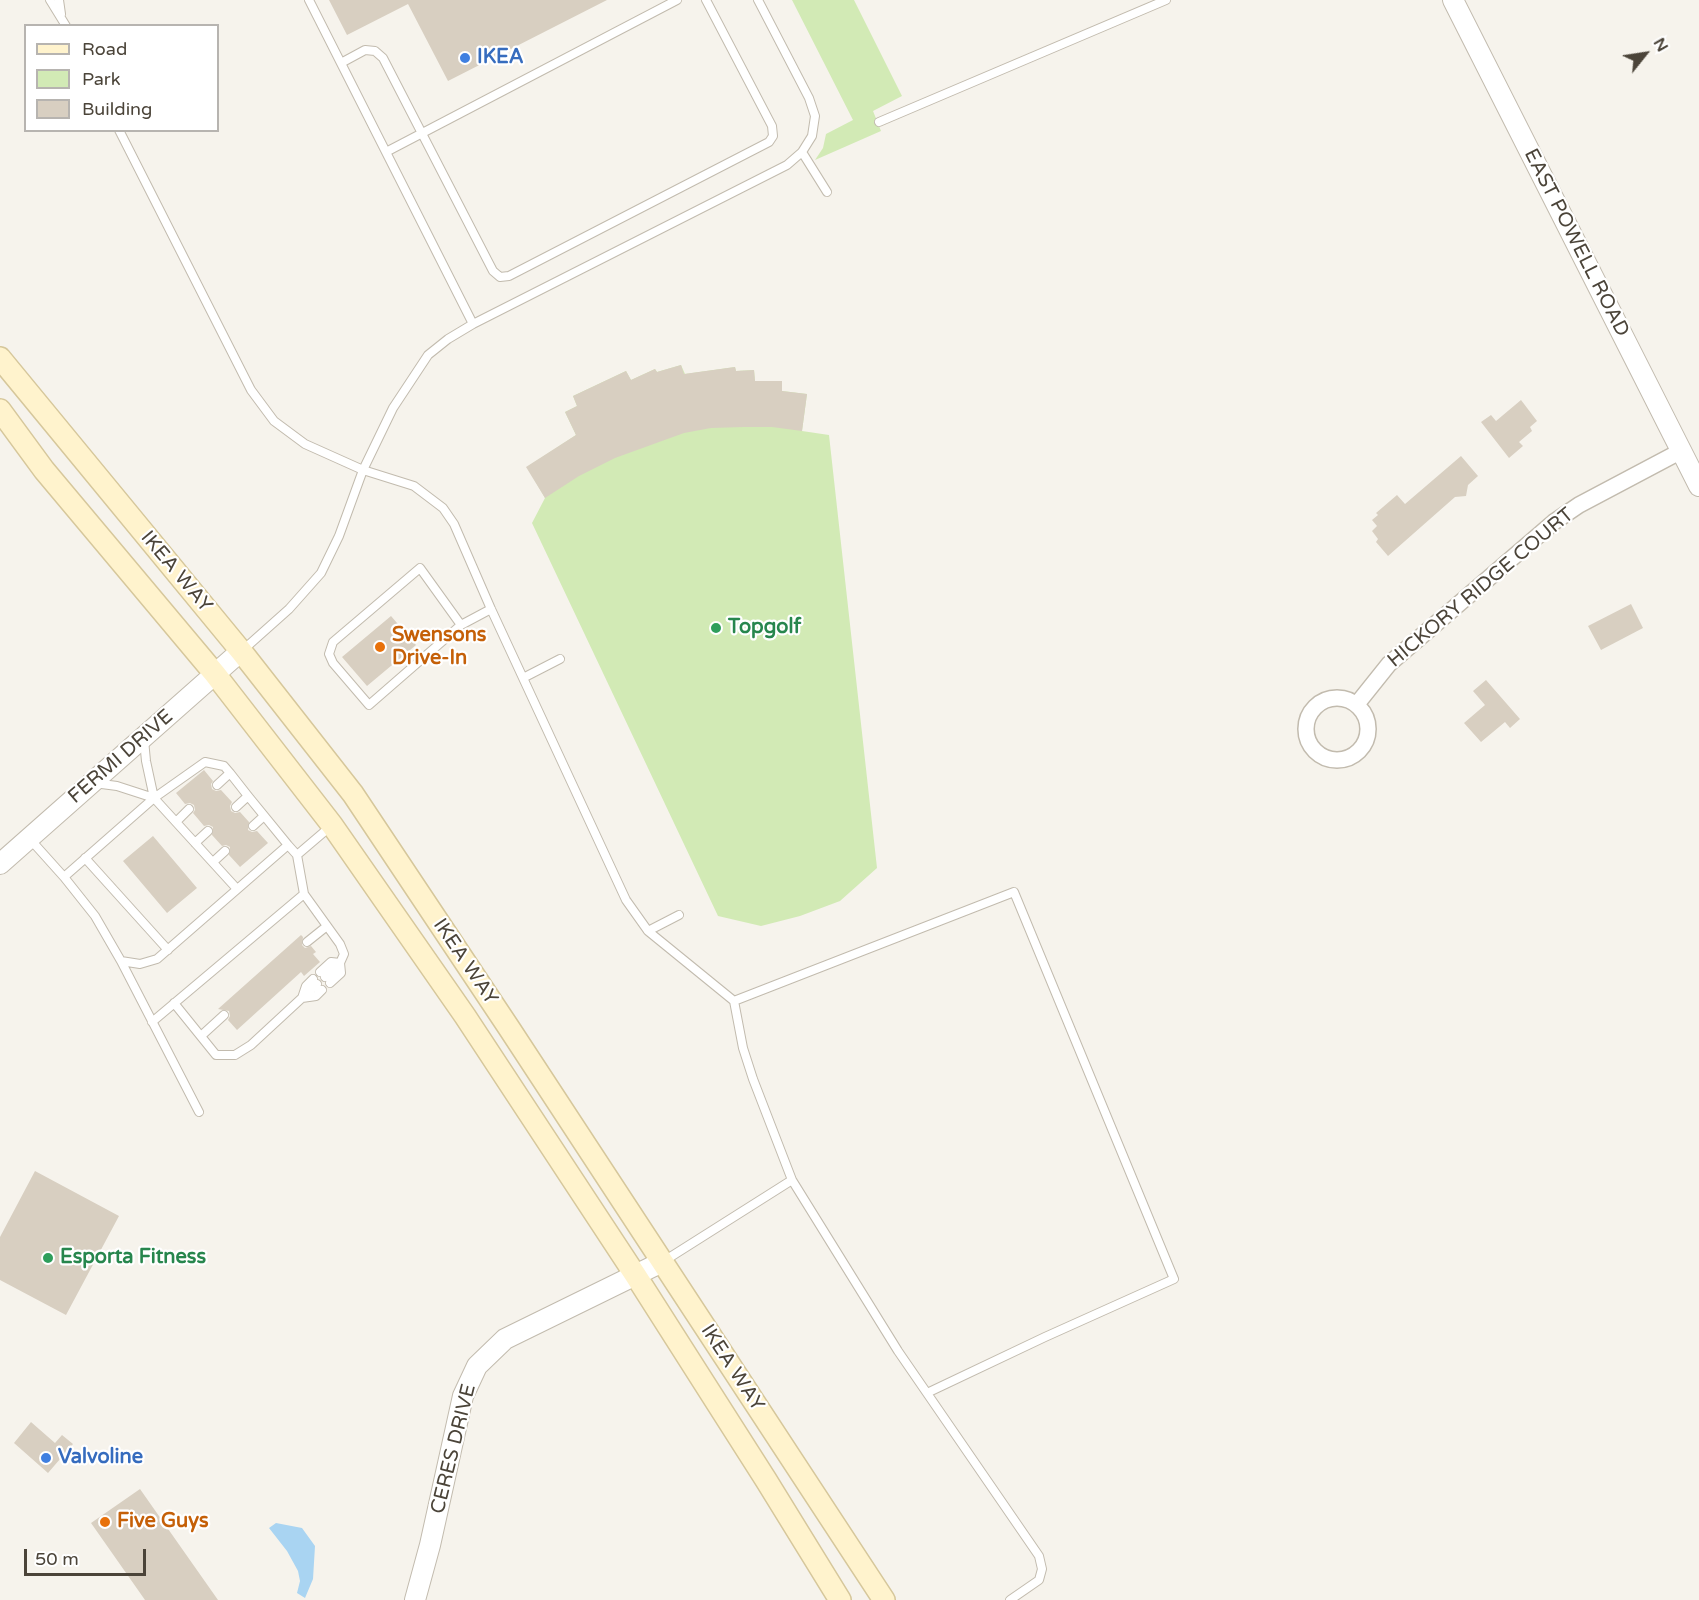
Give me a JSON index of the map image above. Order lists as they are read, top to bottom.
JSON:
{
  "streets": {
    "main road": ["IKEA WAY"],
    "street": [
      "EAST POWELL ROAD",
      "HICKORY RIDGE COURT",
      "FERMI DRIVE",
      "CERES DRIVE"
    ]
  },
  "crossings": [
    ["EAST POWELL ROAD", "HICKORY RIDGE COURT"],
    ["IKEA WAY", "FERMI DRIVE"],
    ["IKEA WAY", "CERES DRIVE"]
  ],
  "places": [
    "IKEA",
    "Topgolf",
    "Swensons Drive-In",
    "Esporta Fitness",
    "Valvoline",
    "Five Guys"
  ],
  "legend": ["Road", "Park", "Building"],
  "scale_bar": "50 m",
  "north": "top right"
}
